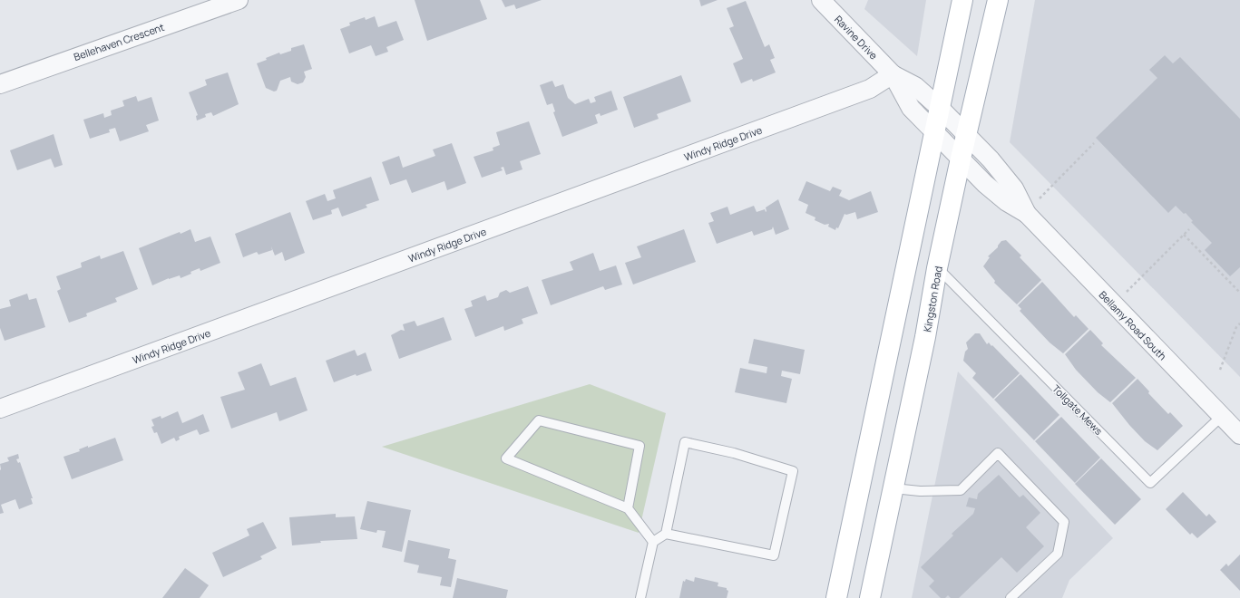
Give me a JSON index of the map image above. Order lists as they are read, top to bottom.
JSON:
{
  "streets": {
    "main road": ["Kingston Road"],
    "street": [
      "Ravine Drive",
      "Bellehaven Crescent",
      "Windy Ridge Drive",
      "Bellamy Road South"
    ],
    "lane": ["Tollgate Mews"]
  },
  "crossings": [
    ["Ravine Drive", "Windy Ridge Drive"],
    ["Ravine Drive", "Bellamy Road South"],
    ["Kingston Road", "Bellamy Road South"],
    ["Kingston Road", "Tollgate Mews"],
    ["Bellamy Road South", "Tollgate Mews"]
  ]
}
